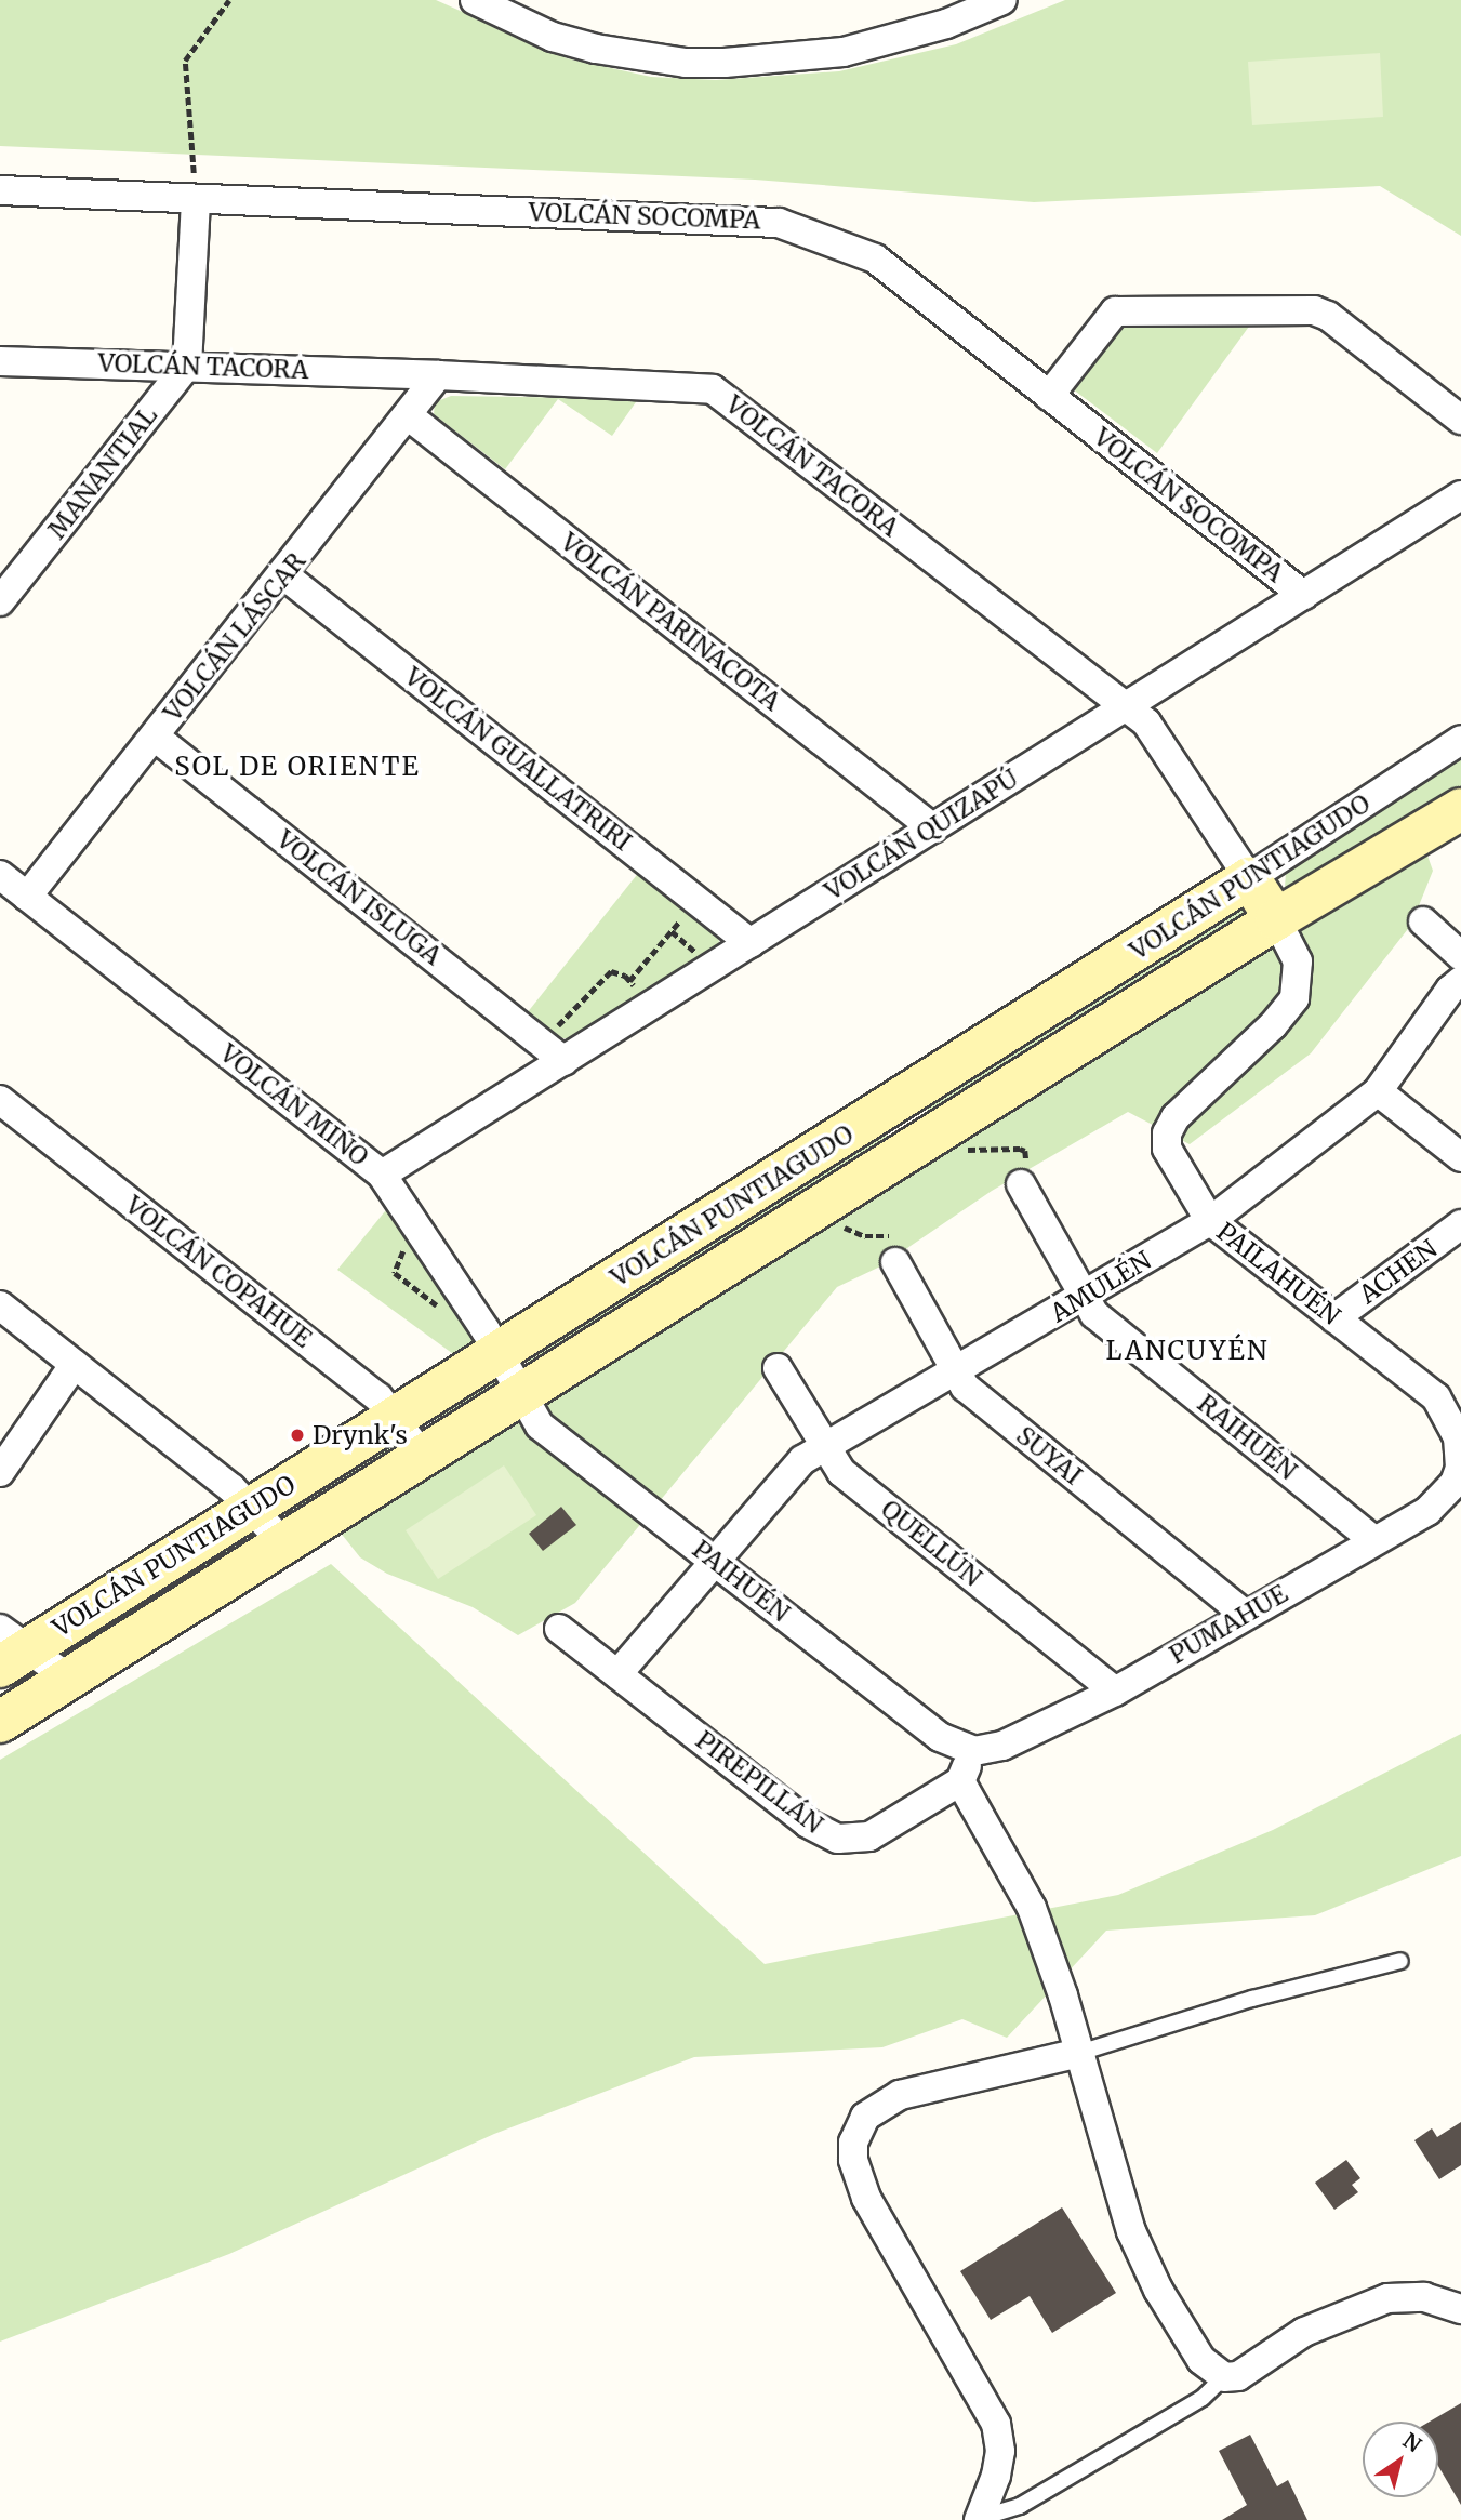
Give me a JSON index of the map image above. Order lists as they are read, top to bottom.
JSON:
{
  "streets": {
    "main road": ["VOLCÁN TACORA", "VOLCÁN PUNTIAGUDO"],
    "street": [
      "VOLCÁN SOCOMPA",
      "MANANTIAL",
      "VOLCÁN PARINACOTA",
      "VOLCÁN LÁSCAR",
      "VOLCÁN GUALLATRIRI",
      "VOLCÁN QUIZAPÚ",
      "VOLCÁN ISLUGA",
      "VOLCÁN MIÑO",
      "VOLCÁN COPAHUE",
      "ACHEN",
      "PAILAHUÉN",
      "AMULÉN",
      "RAIHUÉN",
      "SUYAI",
      "QUELLÚN",
      "PAIHUÉN",
      "PUMAHUE",
      "PIREPILLÁN"
    ]
  },
  "crossings": [
    ["VOLCÁN SOCOMPA", "VOLCÁN QUIZAPÚ"],
    ["VOLCÁN TACORA", "MANANTIAL"],
    ["VOLCÁN TACORA", "VOLCÁN LÁSCAR"],
    ["VOLCÁN TACORA", "VOLCÁN QUIZAPÚ"],
    ["VOLCÁN TACORA", "VOLCÁN PUNTIAGUDO"],
    ["VOLCÁN TACORA", "PAILAHUÉN"],
    ["VOLCÁN PARINACOTA", "VOLCÁN LÁSCAR"],
    ["VOLCÁN PARINACOTA", "VOLCÁN QUIZAPÚ"],
    ["VOLCÁN LÁSCAR", "VOLCÁN GUALLATRIRI"],
    ["VOLCÁN LÁSCAR", "VOLCÁN ISLUGA"],
    ["VOLCÁN LÁSCAR", "VOLCÁN MIÑO"],
    ["VOLCÁN GUALLATRIRI", "VOLCÁN QUIZAPÚ"],
    ["VOLCÁN QUIZAPÚ", "VOLCÁN ISLUGA"],
    ["VOLCÁN QUIZAPÚ", "VOLCÁN MIÑO"],
    ["VOLCÁN PUNTIAGUDO", "VOLCÁN MIÑO"],
    ["VOLCÁN PUNTIAGUDO", "VOLCÁN COPAHUE"],
    ["VOLCÁN PUNTIAGUDO", "PAILAHUÉN"],
    ["VOLCÁN PUNTIAGUDO", "PAIHUÉN"],
    ["VOLCÁN MIÑO", "PAIHUÉN"],
    ["ACHEN", "PAILAHUÉN"],
    ["PAILAHUÉN", "AMULÉN"],
    ["PAILAHUÉN", "PUMAHUE"],
    ["AMULÉN", "RAIHUÉN"],
    ["AMULÉN", "SUYAI"],
    ["AMULÉN", "QUELLÚN"],
    ["AMULÉN", "PAIHUÉN"],
    ["RAIHUÉN", "PUMAHUE"],
    ["SUYAI", "PUMAHUE"],
    ["QUELLÚN", "PUMAHUE"],
    ["PAIHUÉN", "PUMAHUE"]
  ],
  "districts": ["SOL DE ORIENTE", "LANCUYÉN"],
  "places": ["Drynk's"],
  "north": "top right"
}
